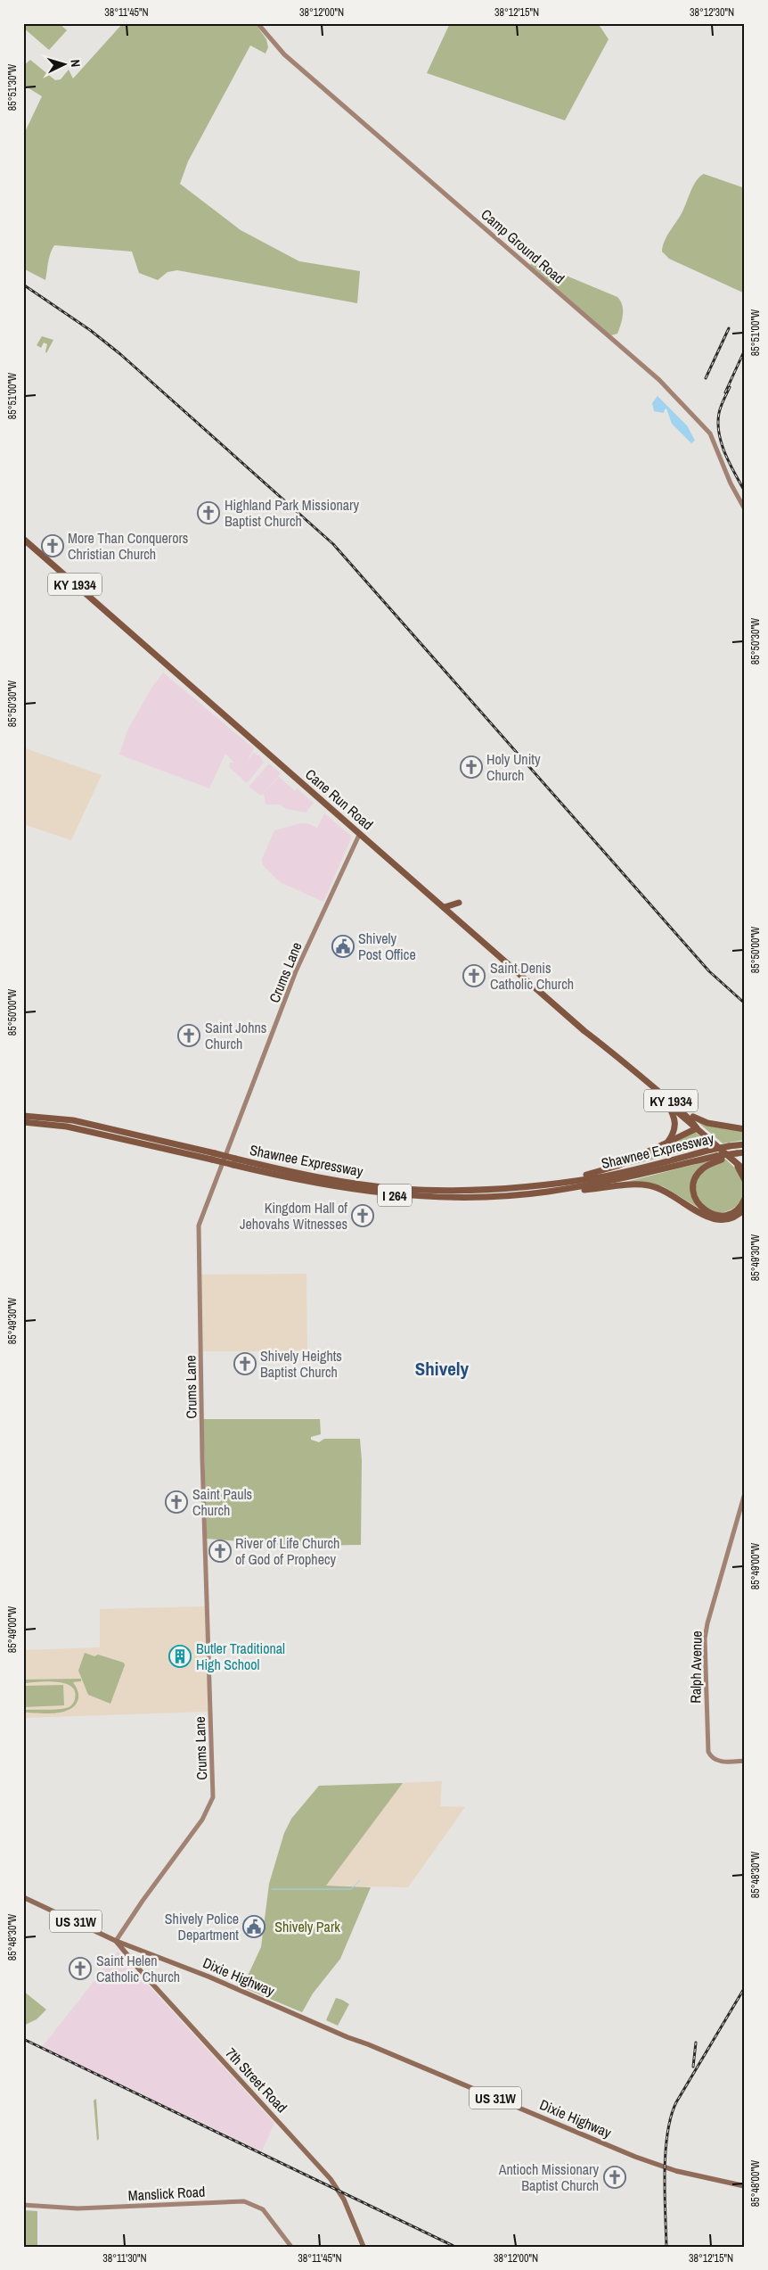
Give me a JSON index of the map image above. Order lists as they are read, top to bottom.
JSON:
{
  "streets": {
    "highway": [
      "KY 1934",
      "Cane Run Road",
      "Shawnee Expressway",
      "I 264"
    ],
    "main road": [
      "Camp Ground Road",
      "Crums Lane",
      "Ralph Avenue",
      "US 31W",
      "Dixie Highway",
      "7th Street Road",
      "Manslick Road"
    ]
  },
  "crossings": [
    ["Cane Run Road", "Crums Lane"],
    ["Crums Lane", "Dixie Highway"],
    ["Crums Lane", "7th Street Road"],
    ["Dixie Highway", "7th Street Road"]
  ],
  "districts": ["Shively"],
  "parks": ["Shively Park"],
  "places": {
    "church": [
      "Highland Park Missionary Baptist Church",
      "More Than Conquerors Christian Church",
      "Holy Unity Church",
      "Saint Denis Catholic Church",
      "Saint Johns Church",
      "Kingdom Hall of Jehovahs Witnesses",
      "Shively Heights Baptist Church",
      "Saint Pauls Church",
      "River of Life Church of God of Prophecy",
      "Saint Helen Catholic Church",
      "Antioch Missionary Baptist Church"
    ],
    "public building": ["Shively Post Office", "Shively Police Department"],
    "building": ["Butler Traditional High School"]
  },
  "north": "right",
  "coordinates": [
    "38°11'45\"N",
    "38°12'00\"N",
    "38°12'15\"N",
    "38°12'30\"N",
    "85°51'30\"W",
    "85°51'00\"W",
    "85°50'30\"W",
    "85°50'00\"W",
    "85°49'30\"W",
    "85°49'00\"W",
    "85°48'30\"W",
    "85°48'00\"W",
    "38°11'30\"N"
  ]
}
